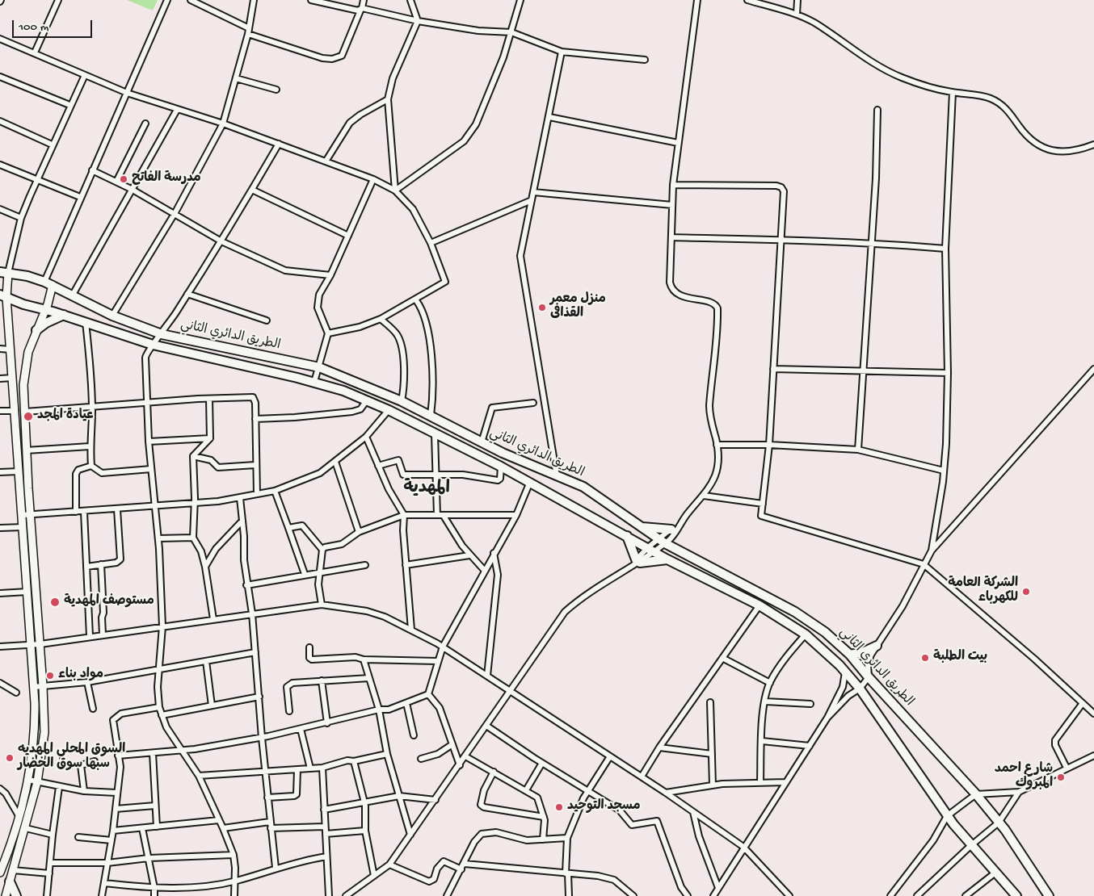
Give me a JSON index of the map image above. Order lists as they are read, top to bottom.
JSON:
{
  "streets": {
    "main road": ["الطريق الدائري الثاني"]
  },
  "districts": ["المهدية"],
  "places": [
    "مدرسة الفاتح",
    "منزل معمر القذافى",
    "عيادة المجد",
    "الشركة العامة للكهرباء",
    "مستوصف المهدية",
    "بيت الطلبة",
    "مواد بناء",
    "السوق المحلي المهديه سبها سوق الخضار",
    "شارع احمد المبروك",
    "مسجد التوحيد"
  ],
  "scale_bar": "100 m"
}
